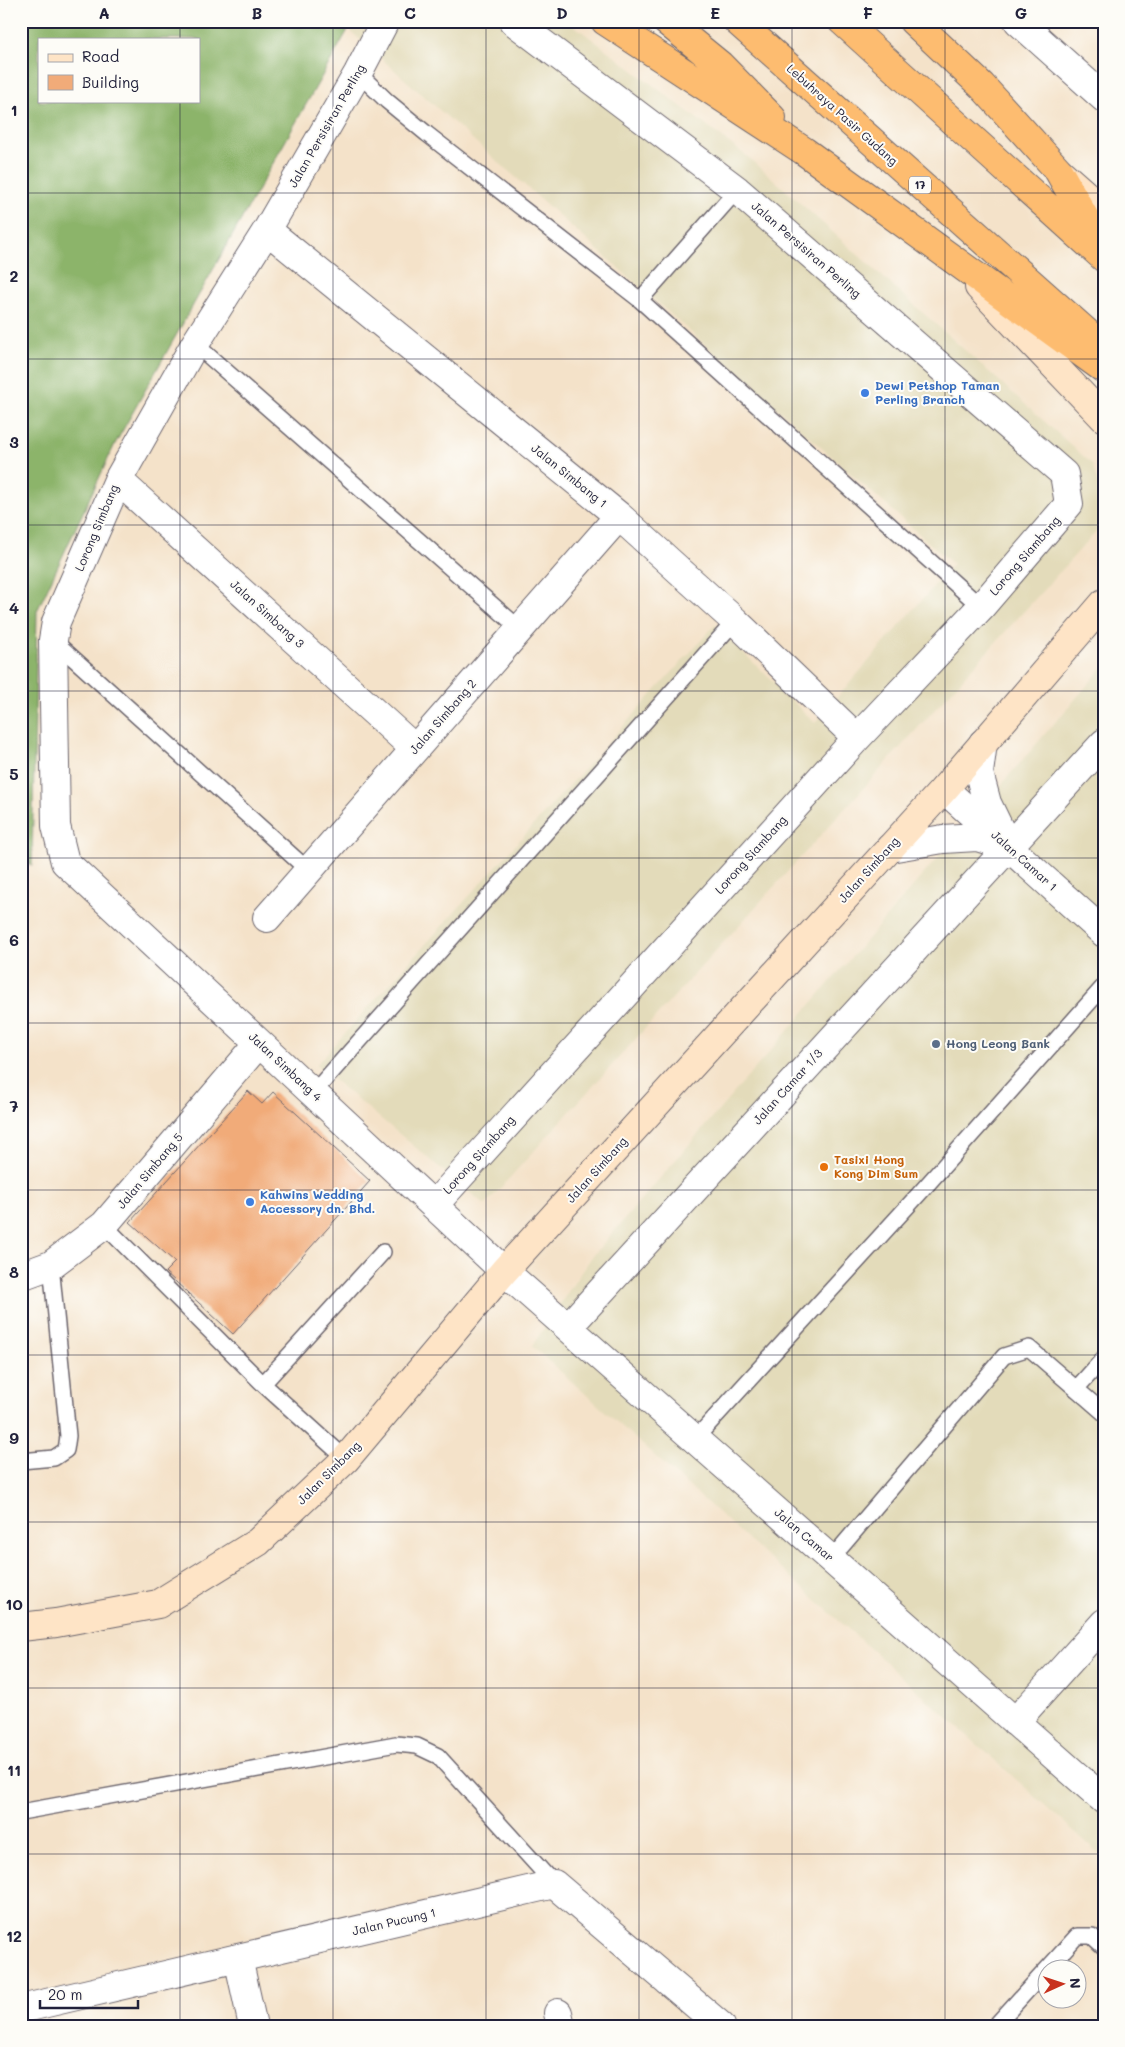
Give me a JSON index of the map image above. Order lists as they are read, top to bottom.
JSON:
{
  "streets": {
    "highway": ["Lebuhraya Pasir Gudang", "17"],
    "street": [
      "Jalan Persisiran Perling",
      "Jalan Simbang 1",
      "Lorong Simbang",
      "Lorong Siambang",
      "Jalan Simbang 3",
      "Jalan Simbang 2",
      "Jalan Camar 1",
      "Jalan Simbang",
      "Jalan Simbang 4",
      "Jalan Camar 1/3",
      "Jalan Simbang 5",
      "Jalan Camar",
      "Jalan Pucung 1"
    ]
  },
  "crossings": [
    ["Jalan Persisiran Perling", "Jalan Simbang 1"],
    ["Jalan Persisiran Perling", "Lorong Simbang"],
    ["Jalan Persisiran Perling", "Lorong Siambang"],
    ["Jalan Simbang 1", "Lorong Simbang"],
    ["Jalan Simbang 1", "Lorong Siambang"],
    ["Jalan Simbang 1", "Jalan Simbang 2"],
    ["Lorong Simbang", "Jalan Simbang 3"],
    ["Lorong Simbang", "Jalan Simbang 4"],
    ["Lorong Siambang", "Jalan Simbang 4"],
    ["Jalan Simbang 3", "Jalan Simbang 2"],
    ["Jalan Camar 1", "Jalan Simbang"],
    ["Jalan Camar 1", "Jalan Camar 1/3"],
    ["Jalan Simbang", "Jalan Simbang 4"],
    ["Jalan Simbang", "Jalan Camar"],
    ["Jalan Simbang 4", "Jalan Simbang 5"],
    ["Jalan Simbang 4", "Jalan Camar"],
    ["Jalan Camar 1/3", "Jalan Camar"]
  ],
  "places": [
    "Dewi Petshop Taman Perling Branch",
    "Hong Leong Bank",
    "Tasixi Hong Kong Dim Sum",
    "Kahwins Wedding Accessory dn. Bhd."
  ],
  "legend": ["Road", "Building"],
  "scale_bar": "20 m",
  "north": "right",
  "grid": {
    "columns": [
      "A",
      "B",
      "C",
      "D",
      "E",
      "F",
      "G"
    ],
    "rows": [
      "1",
      "2",
      "3",
      "4",
      "5",
      "6",
      "7",
      "8",
      "9",
      "10",
      "11",
      "12"
    ]
  }
}
